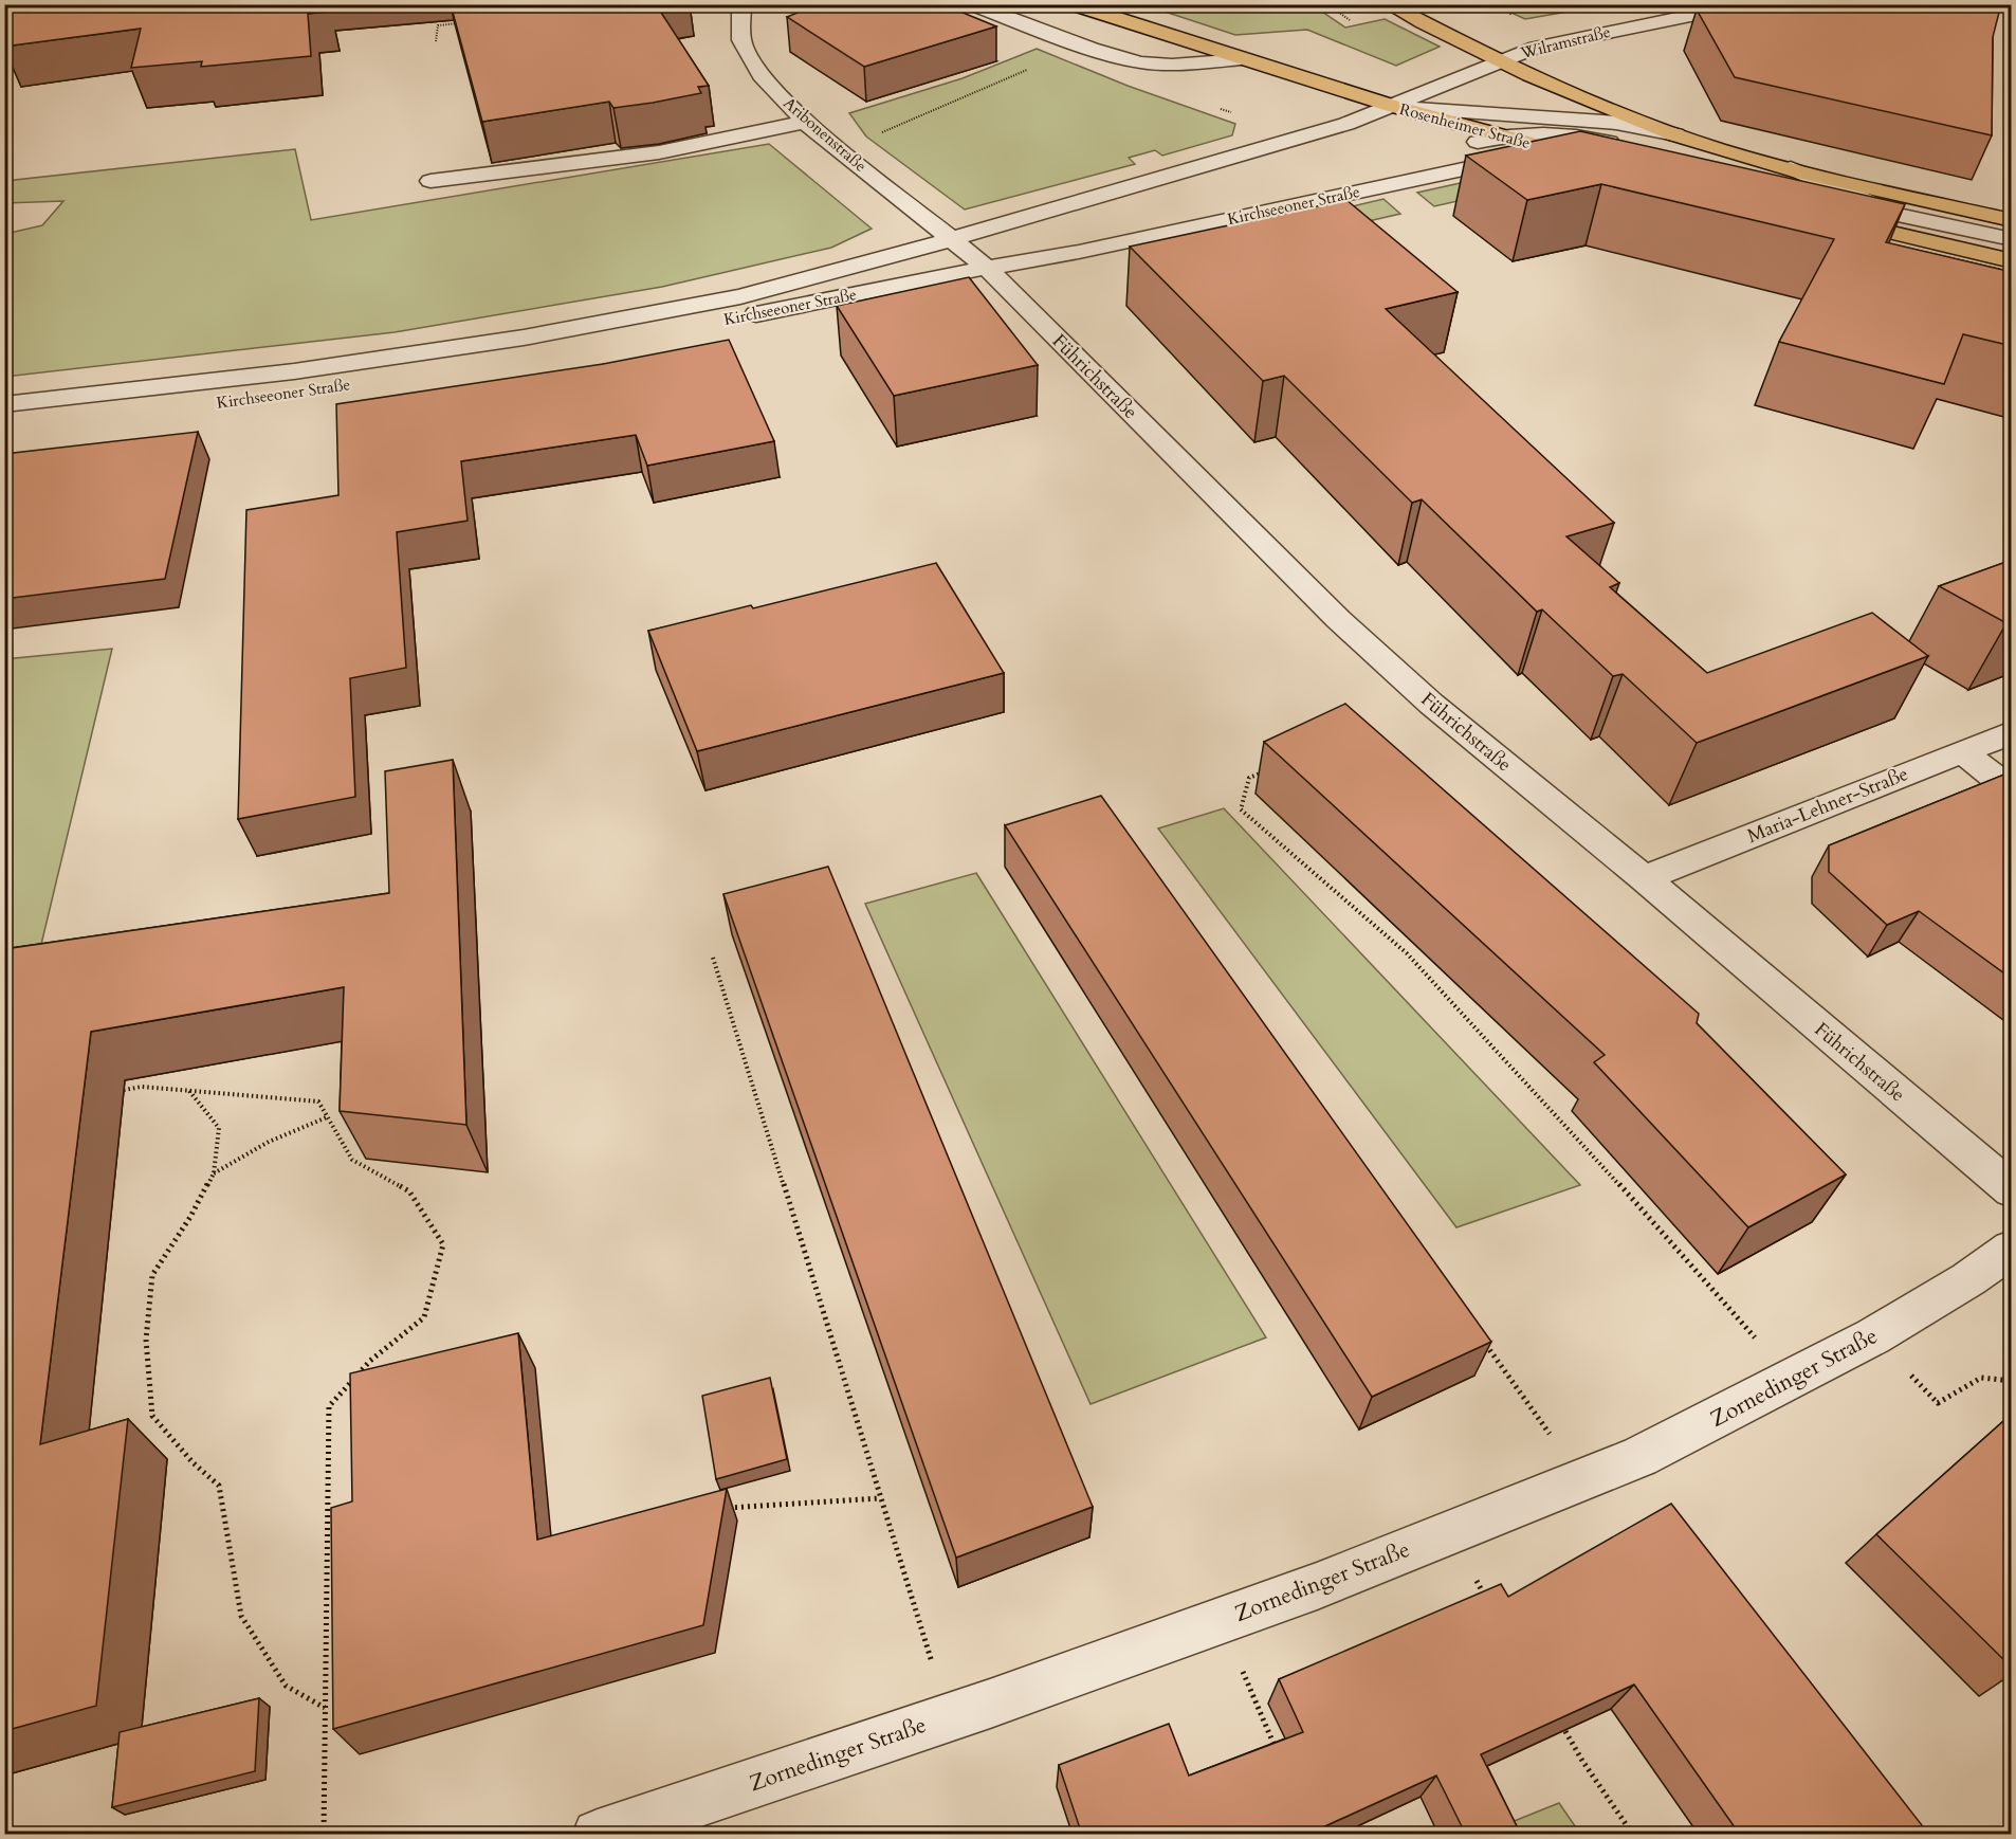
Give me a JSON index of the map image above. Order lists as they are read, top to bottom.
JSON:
{
  "streets": {
    "main road": ["Rosenheimer Straße"],
    "street": [
      "Wilramstraße",
      "Aribonenstraße",
      "Kirchseeoner Straße",
      "Führichstraße",
      "Maria-Lehner-Straße",
      "Zornedinger Straße"
    ]
  },
  "crossings": [
    ["Wilramstraße", "Rosenheimer Straße"],
    ["Wilramstraße", "Kirchseeoner Straße"],
    ["Rosenheimer Straße", "Kirchseeoner Straße"],
    ["Aribonenstraße", "Kirchseeoner Straße"],
    ["Aribonenstraße", "Führichstraße"],
    ["Kirchseeoner Straße", "Führichstraße"],
    ["Führichstraße", "Maria-Lehner-Straße"]
  ]
}
